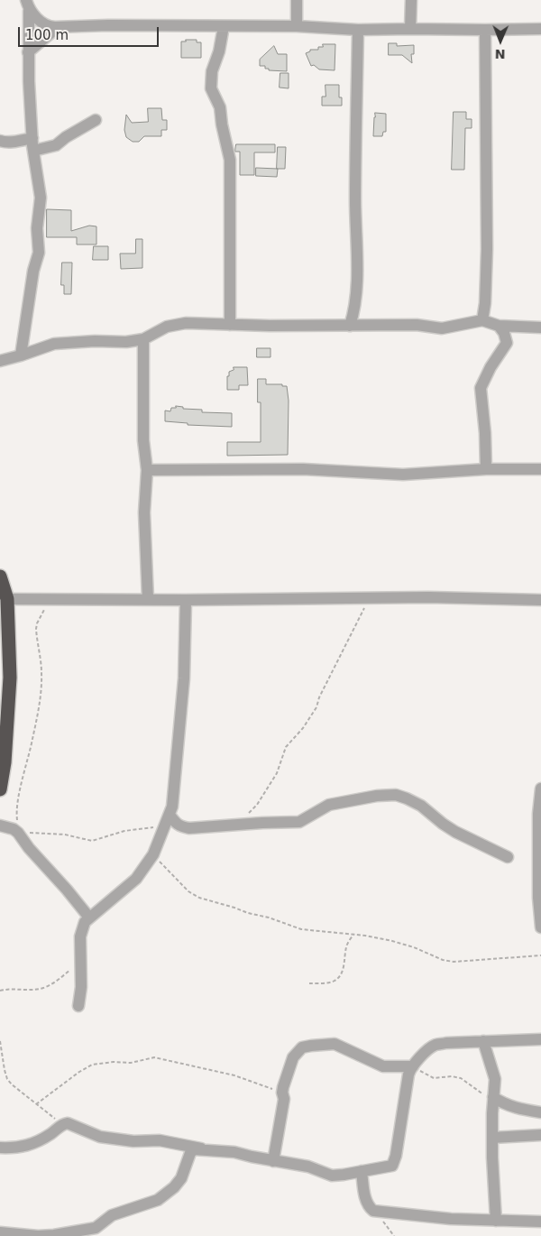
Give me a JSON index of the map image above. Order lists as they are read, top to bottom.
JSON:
{
  "scale_bar": "100 m",
  "north": "bottom"
}
